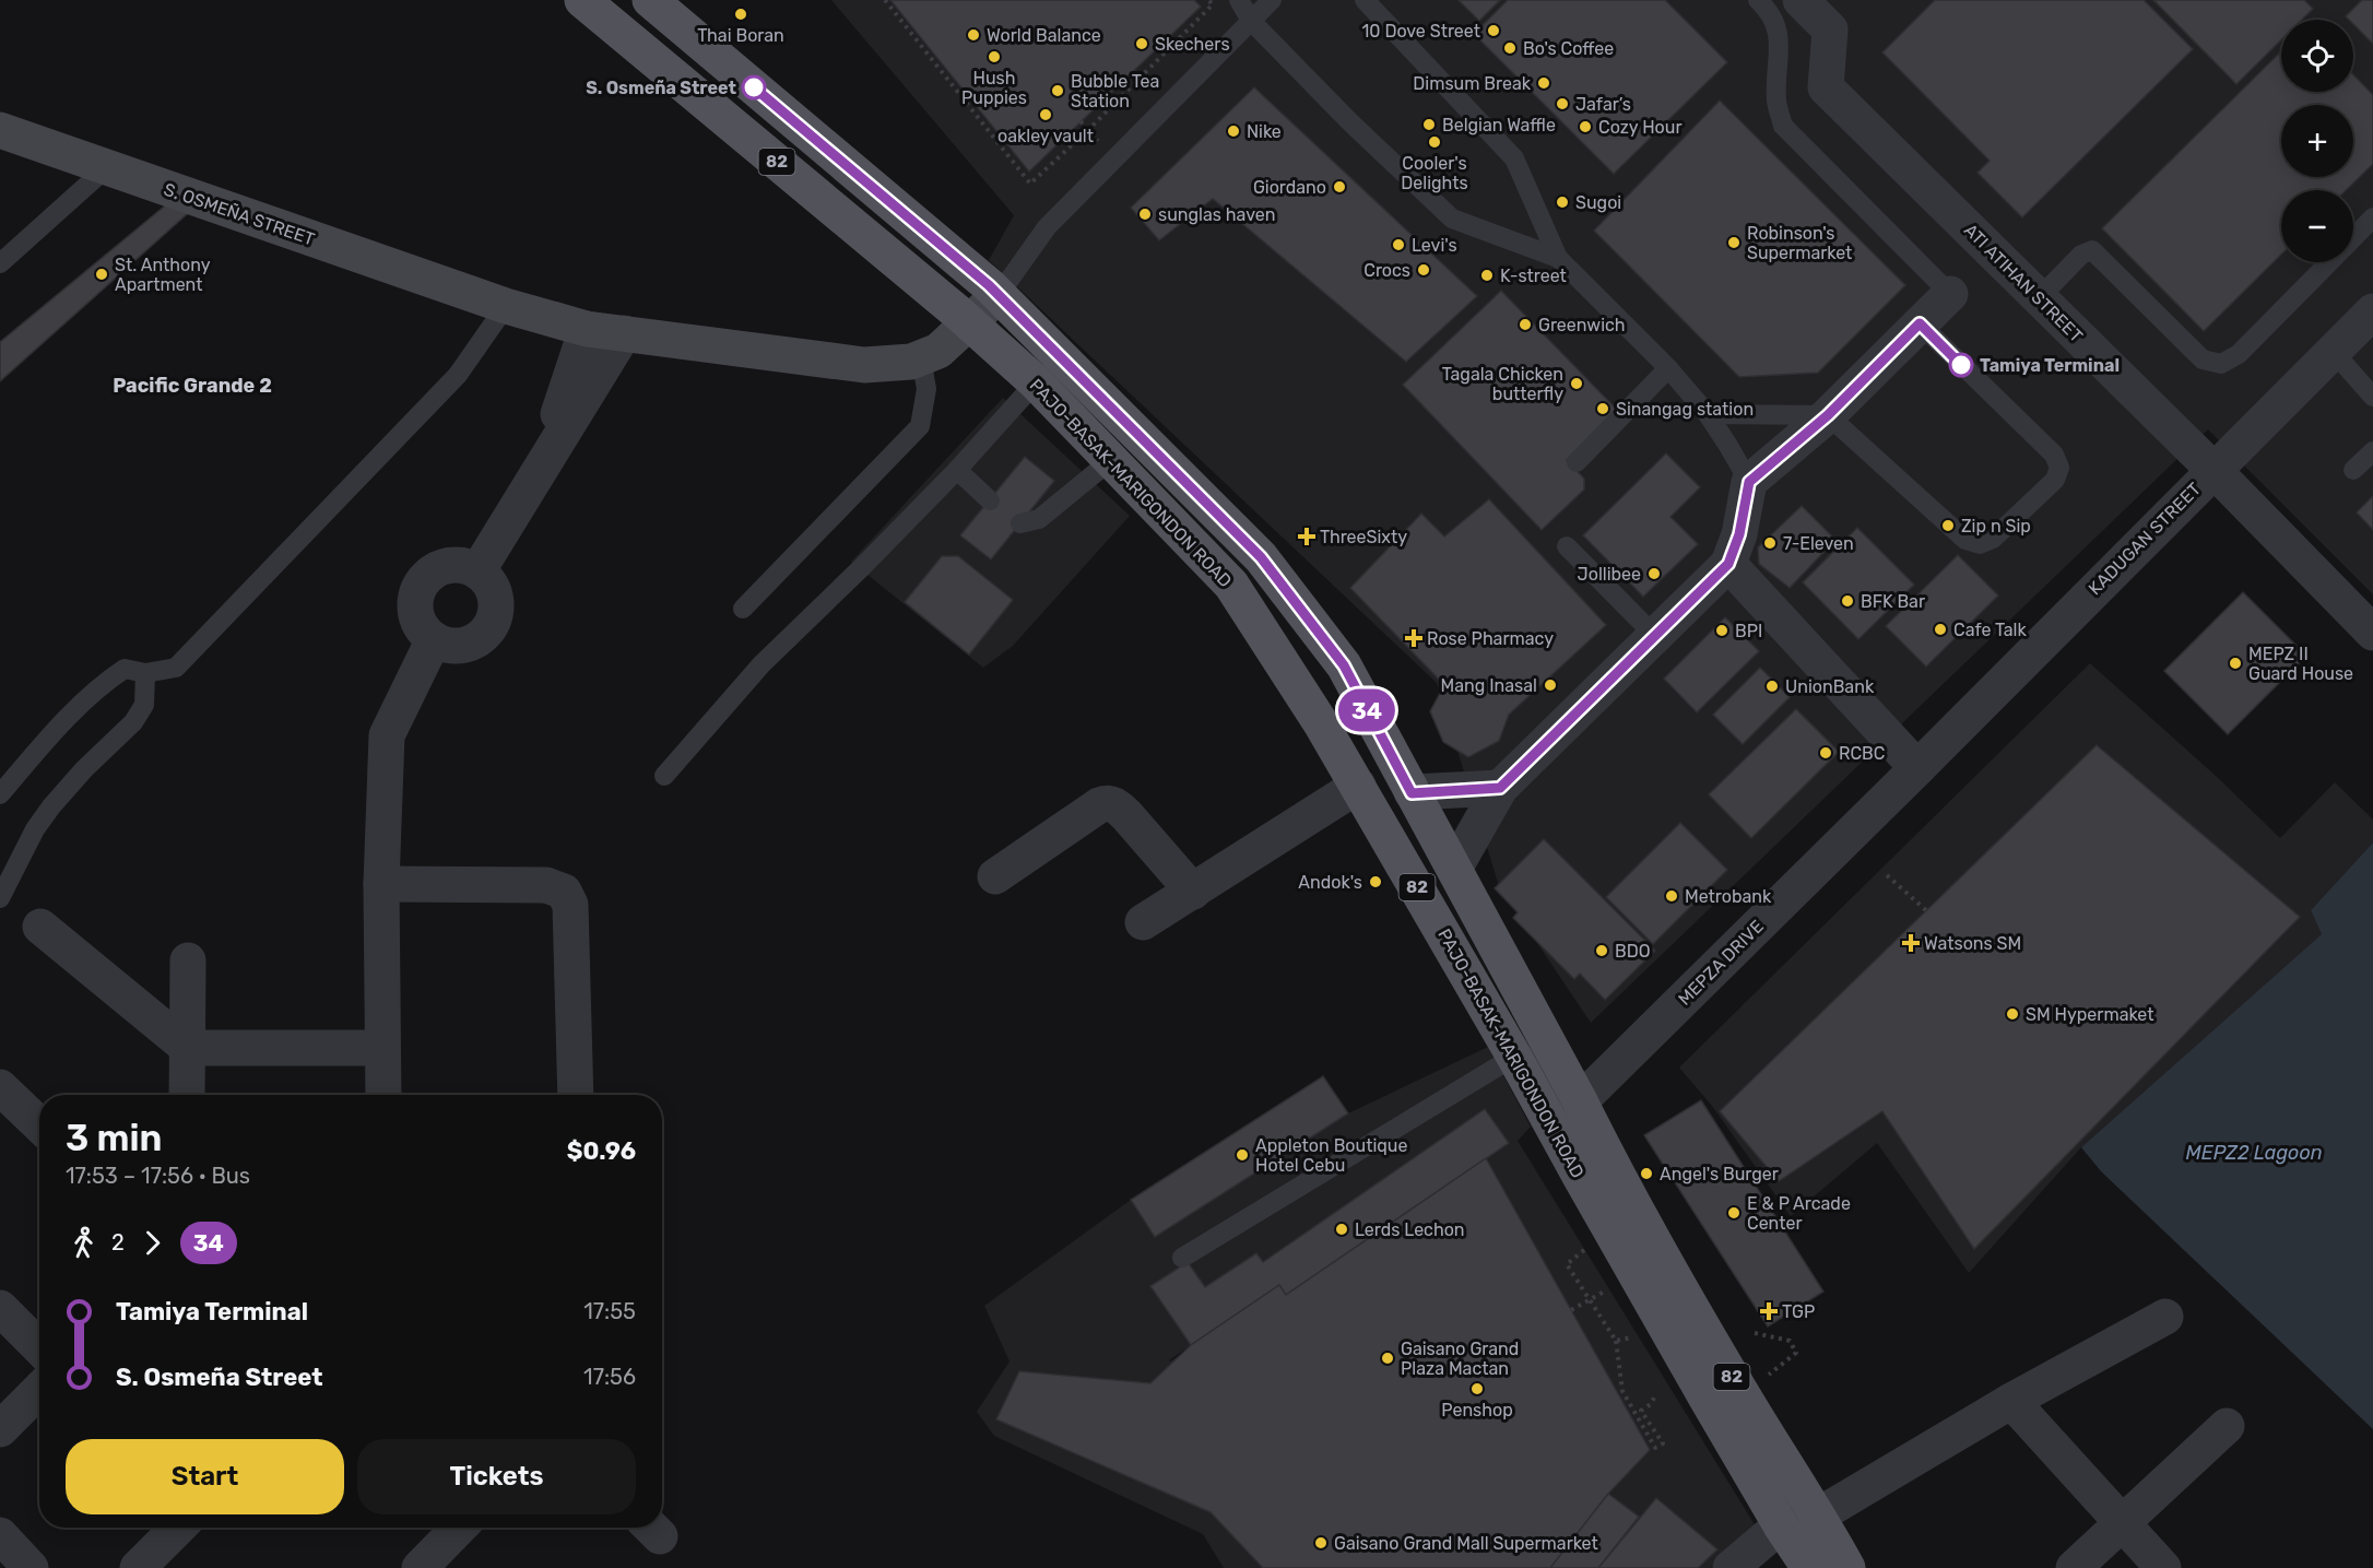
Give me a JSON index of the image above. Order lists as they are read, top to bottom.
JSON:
{
  "streets": {
    "main road": ["82", "PAJO-BASAK-MARIGONDON ROAD"],
    "street": [
      "S. OSMEÑA STREET",
      "ATI ATIHAN STREET",
      "KADUGAN STREET",
      "MEPZA DRIVE"
    ]
  },
  "crossings": [
    ["S. OSMEÑA STREET", "PAJO-BASAK-MARIGONDON ROAD"],
    ["ATI ATIHAN STREET", "KADUGAN STREET"],
    ["PAJO-BASAK-MARIGONDON ROAD", "MEPZA DRIVE"],
    ["KADUGAN STREET", "MEPZA DRIVE"]
  ],
  "districts": ["Pacific Grande 2"],
  "water": ["MEPZ2 Lagoon"],
  "places": {
    "other": [
      "Thai Boran",
      "10 Dove Street",
      "World Balance",
      "Skechers",
      "Bo's Coffee",
      "Hush Puppies",
      "Dimsum Break",
      "S. Osmeña Street",
      "Bubble Tea Station",
      "Jafar’s",
      "oakley vault",
      "Belgian Waffle",
      "Cozy Hour",
      "Nike",
      "Cooler's Delights",
      "Giordano",
      "Sugoi",
      "sunglas haven",
      "Robinson's Supermarket",
      "Levi's",
      "Crocs",
      "St. Anthony Apartment",
      "K-street",
      "Greenwich",
      "Tamiya Terminal",
      "Tagala Chicken butterfly",
      "Sinangag station",
      "Zip n Sip",
      "7-Eleven",
      "Jollibee",
      "BFK Bar",
      "Cafe Talk",
      "BPI",
      "MEPZ II Guard House",
      "Mang Inasal",
      "UnionBank",
      "RCBC",
      "Andok's",
      "Metrobank",
      "BDO",
      "SM Hypermaket",
      "Appleton Boutique Hotel Cebu",
      "Angel's Burger",
      "E & P Arcade Center",
      "Lerds Lechon",
      "Gaisano Grand Plaza Mactan",
      "Penshop",
      "Gaisano Grand Mall Supermarket"
    ],
    "health": [
      "ThreeSixty",
      "Rose Pharmacy",
      "Watsons SM",
      "TGP"
    ]
  },
  "lines": ["bus line 34"],
  "page": {
    "on_map": "34",
    "map_buttons": ["+", "−"],
    "heading": ["3 min", "17:53 – 17:56 · Bus", "$0.96"],
    "legs": ["2", "34"],
    "list": [
      {
        "name": "Tamiya Terminal",
        "value": "17:55"
      },
      {
        "name": "S. Osmeña Street",
        "value": "17:56"
      }
    ],
    "buttons": ["Start", "Tickets"]
  }
}
